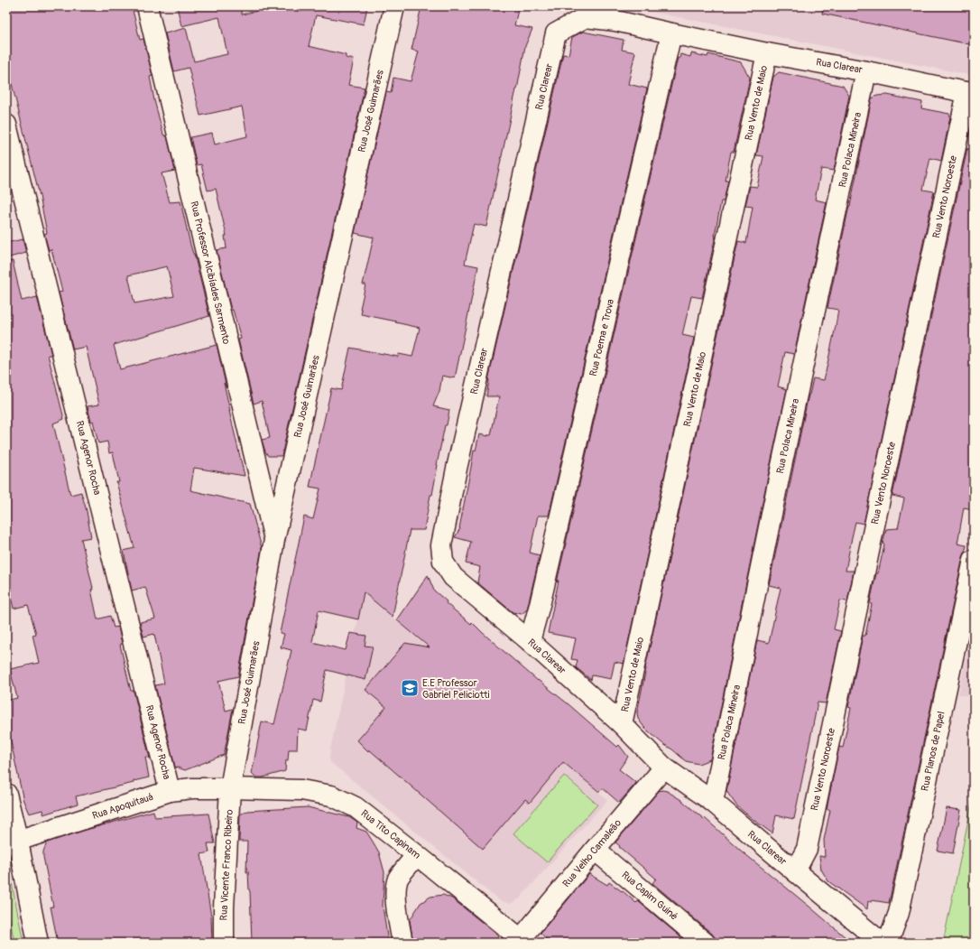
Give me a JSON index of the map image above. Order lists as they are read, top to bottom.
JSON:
{
  "streets": {
    "street": [
      "Rua Clarear",
      "Rua Vento de Maio",
      "Rua José Guimarães",
      "Rua Polaca Mineira",
      "Rua Vento Noroeste",
      "Rua Professor Alcibíades Sarmento",
      "Rua Poema e Trova",
      "Rua Agenor Rocha",
      "Rua Planos de Papel",
      "Rua Apoquitauá",
      "Rua Tito Capinam",
      "Rua Velho Camaleão",
      "Rua Vicente Franco Ribeiro",
      "Rua Capim Guiné"
    ]
  },
  "crossings": [
    ["Rua Clarear", "Rua Vento de Maio"],
    ["Rua Clarear", "Rua Polaca Mineira"],
    ["Rua Clarear", "Rua Vento Noroeste"],
    ["Rua Clarear", "Rua Poema e Trova"],
    ["Rua Clarear", "Rua Velho Camaleão"],
    ["Rua José Guimarães", "Rua Professor Alcibíades Sarmento"],
    ["Rua José Guimarães", "Rua Apoquitauá"],
    ["Rua José Guimarães", "Rua Tito Capinam"],
    ["Rua José Guimarães", "Rua Vicente Franco Ribeiro"],
    ["Rua Agenor Rocha", "Rua Apoquitauá"],
    ["Rua Apoquitauá", "Rua Tito Capinam"],
    ["Rua Apoquitauá", "Rua Vicente Franco Ribeiro"],
    ["Rua Tito Capinam", "Rua Velho Camaleão"],
    ["Rua Tito Capinam", "Rua Vicente Franco Ribeiro"],
    ["Rua Velho Camaleão", "Rua Capim Guiné"]
  ],
  "places": {
    "school or university": ["E.E Professor Gabriel Peliciotti"]
  }
}
